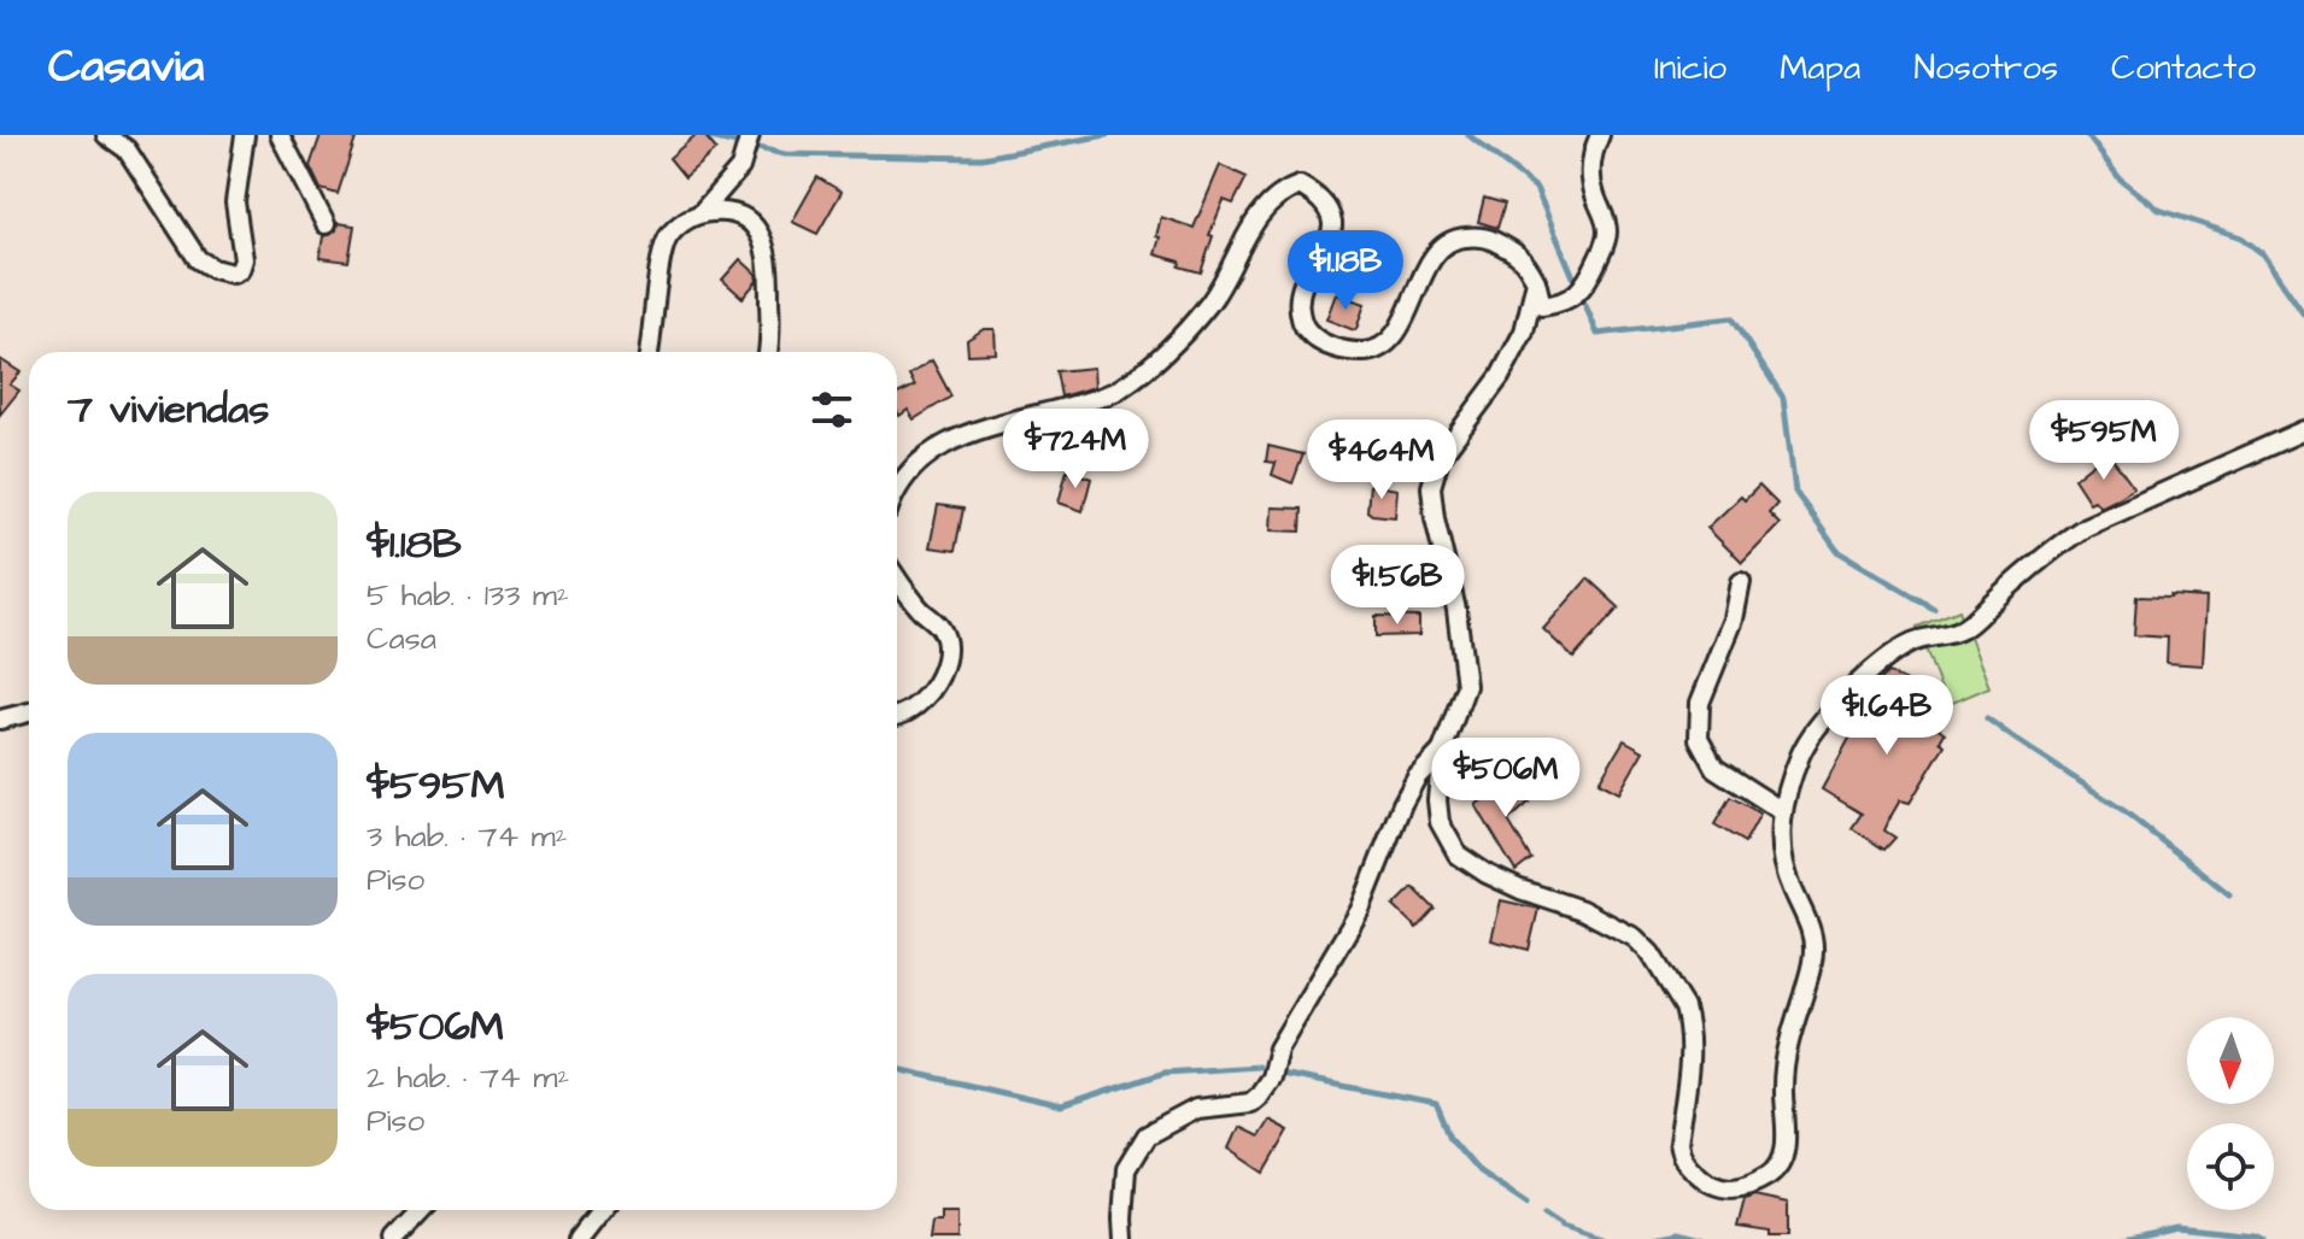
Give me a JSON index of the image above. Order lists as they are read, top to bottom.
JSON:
{
  "north": "bottom",
  "page": {
    "header": "Casavia",
    "nav": [
      "Inicio",
      "Mapa",
      "Nosotros",
      "Contacto"
    ],
    "price": [
      "$1.18B",
      "$595M",
      "$724M",
      "$464M",
      "$1.56B",
      "$1.64B",
      "$506M"
    ],
    "heading": "7 viviendas",
    "list": [
      {
        "name": "$1.18B",
        "note": "5 hab. · 133 m² · Casa"
      },
      {
        "name": "$595M",
        "note": "3 hab. · 74 m² · Piso"
      },
      {
        "name": "$506M",
        "note": "2 hab. · 74 m² · Piso"
      }
    ]
  }
}
